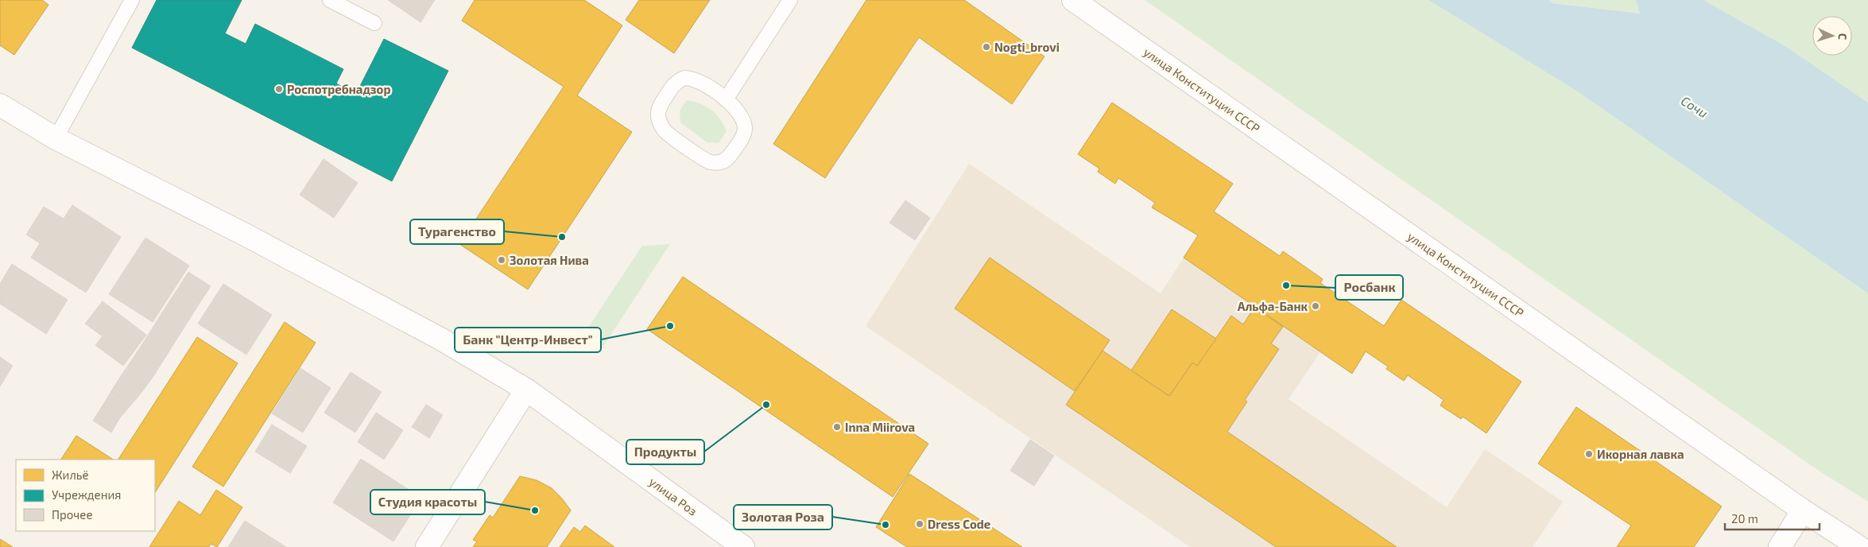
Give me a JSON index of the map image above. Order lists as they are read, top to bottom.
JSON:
{
  "streets": {
    "street": ["улица Конституции СССР", "улица Роз"]
  },
  "water": ["Сочи"],
  "places": [
    "Nogti_brovi",
    "Роспотребнадзор",
    "Турагенство",
    "Золотая Нива",
    "Росбанк",
    "Альфа-Банк",
    "Банк \"Центр-Инвест\"",
    "Продукты",
    "Inna Miirova",
    "Икорная лавка",
    "Студия красоты",
    "Dress Code",
    "Золотая Роза"
  ],
  "legend": ["Жильё", "Учреждения", "Прочее"],
  "scale_bar": "20 m",
  "north": "right"
}
